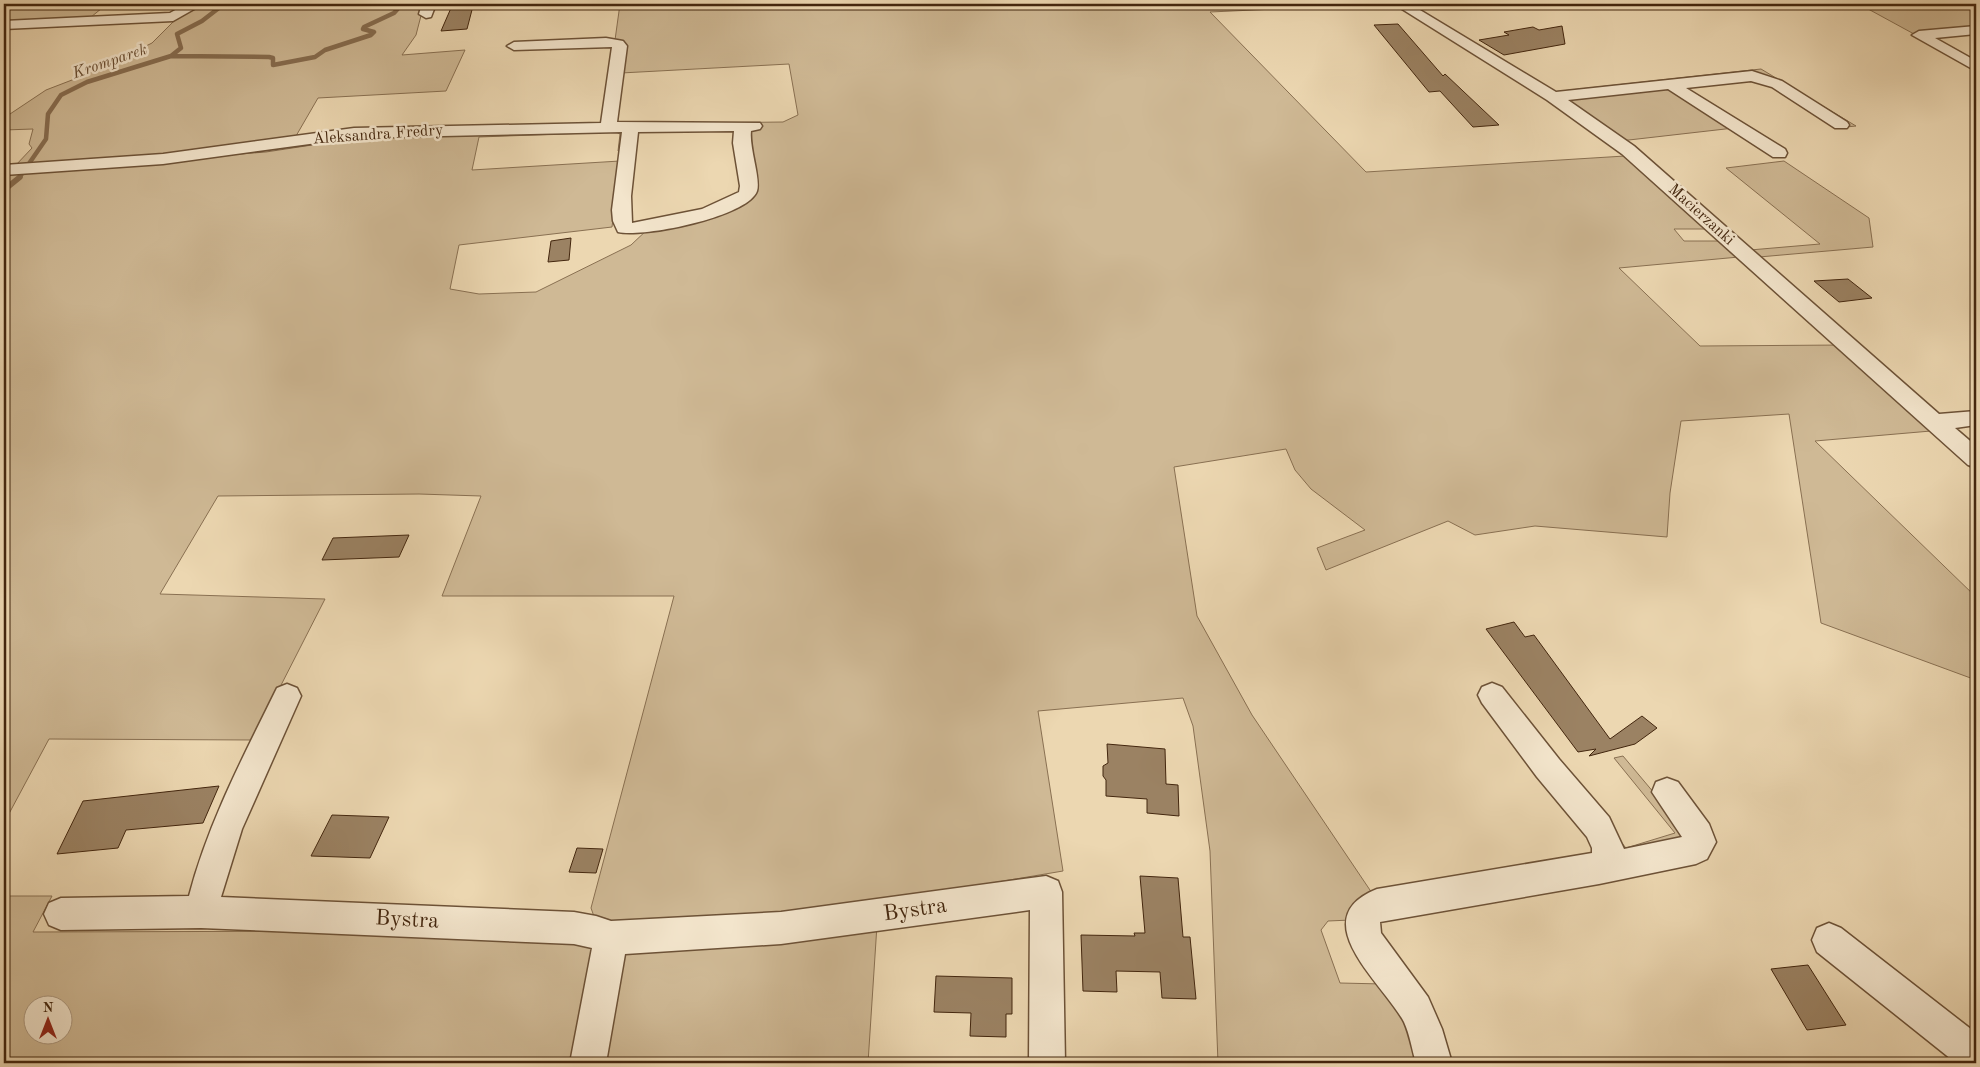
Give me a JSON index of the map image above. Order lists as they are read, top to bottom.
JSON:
{
  "streets": {
    "street": ["Aleksandra Fredry", "Macierzanki", "Bystra"]
  },
  "water": ["Kromparek"],
  "north": "top"
}
